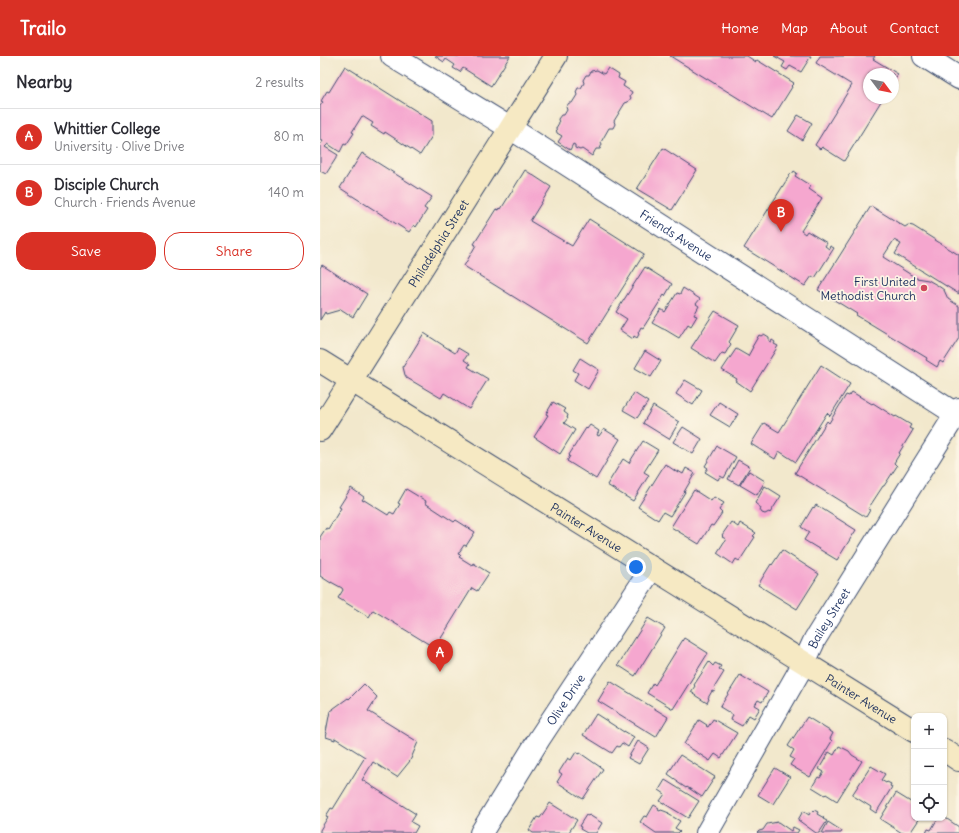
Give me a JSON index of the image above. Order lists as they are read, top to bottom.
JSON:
{
  "streets": {
    "main road": ["Philadelphia Street", "Painter Avenue"],
    "street": ["Friends Avenue", "Bailey Street", "Olive Drive"]
  },
  "crossings": [
    ["Friends Avenue", "Philadelphia Street"],
    ["Friends Avenue", "Bailey Street"],
    ["Philadelphia Street", "Painter Avenue"],
    ["Painter Avenue", "Bailey Street"],
    ["Painter Avenue", "Olive Drive"]
  ],
  "places": ["First United Methodist Church"],
  "north": "bottom right",
  "page": {
    "header": "Trailo",
    "nav": [
      "Home",
      "Map",
      "About",
      "Contact"
    ],
    "heading": ["Nearby", "2 results"],
    "list": [
      {
        "mark": "A",
        "name": "Whittier College",
        "note": "University · Olive Drive",
        "value": "80 m"
      },
      {
        "mark": "B",
        "name": "Disciple Church",
        "note": "Church · Friends Avenue",
        "value": "140 m"
      }
    ],
    "pins": ["B", "A"],
    "buttons": ["Save", "Share"],
    "map_buttons": ["+", "−"]
  }
}
